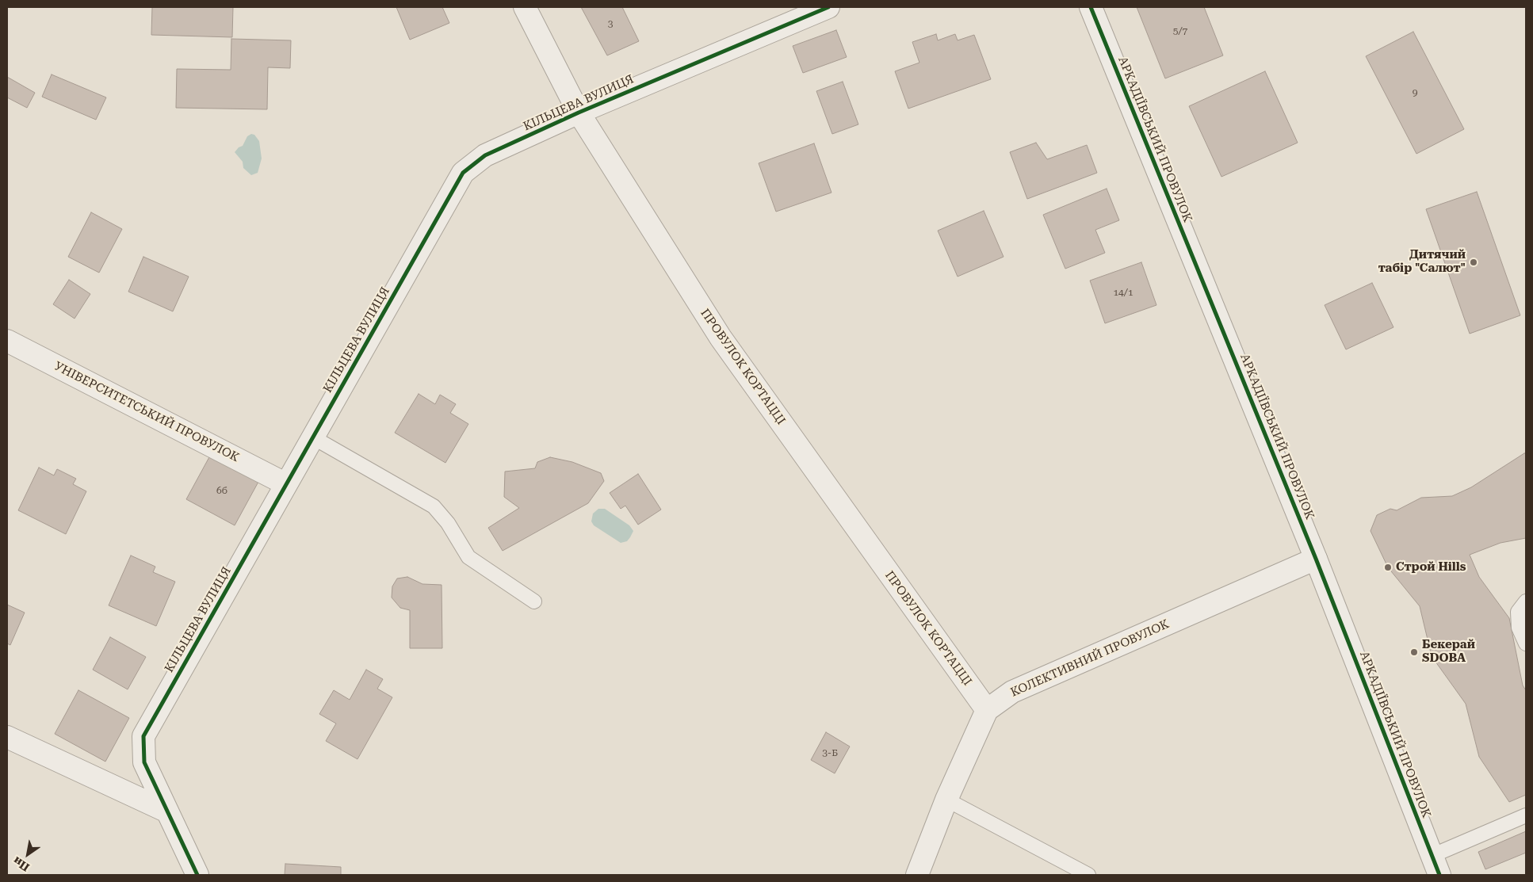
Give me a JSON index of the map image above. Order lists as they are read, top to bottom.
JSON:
{
  "streets": {
    "street": [
      "КІЛЬЦЕВА ВУЛИЦЯ",
      "АРКАДІЇВСЬКИЙ ПРОВУЛОК",
      "ПРОВУЛОК КОРТАЦЦІ",
      "УНІВЕРСИТЕТСЬКИЙ ПРОВУЛОК",
      "КОЛЕКТИВНИЙ ПРОВУЛОК"
    ]
  },
  "crossings": [
    ["КІЛЬЦЕВА ВУЛИЦЯ", "ПРОВУЛОК КОРТАЦЦІ"],
    ["КІЛЬЦЕВА ВУЛИЦЯ", "УНІВЕРСИТЕТСЬКИЙ ПРОВУЛОК"],
    ["АРКАДІЇВСЬКИЙ ПРОВУЛОК", "КОЛЕКТИВНИЙ ПРОВУЛОК"],
    ["ПРОВУЛОК КОРТАЦЦІ", "КОЛЕКТИВНИЙ ПРОВУЛОК"]
  ],
  "places": ["Дитячий табір \"Салют\"", "Строй Hills", "Бекерай SDOBA"],
  "house_numbers": [
    "3",
    "5/7",
    "9",
    "14/1",
    "6б",
    "3-Б"
  ],
  "north": "bottom left"
}
